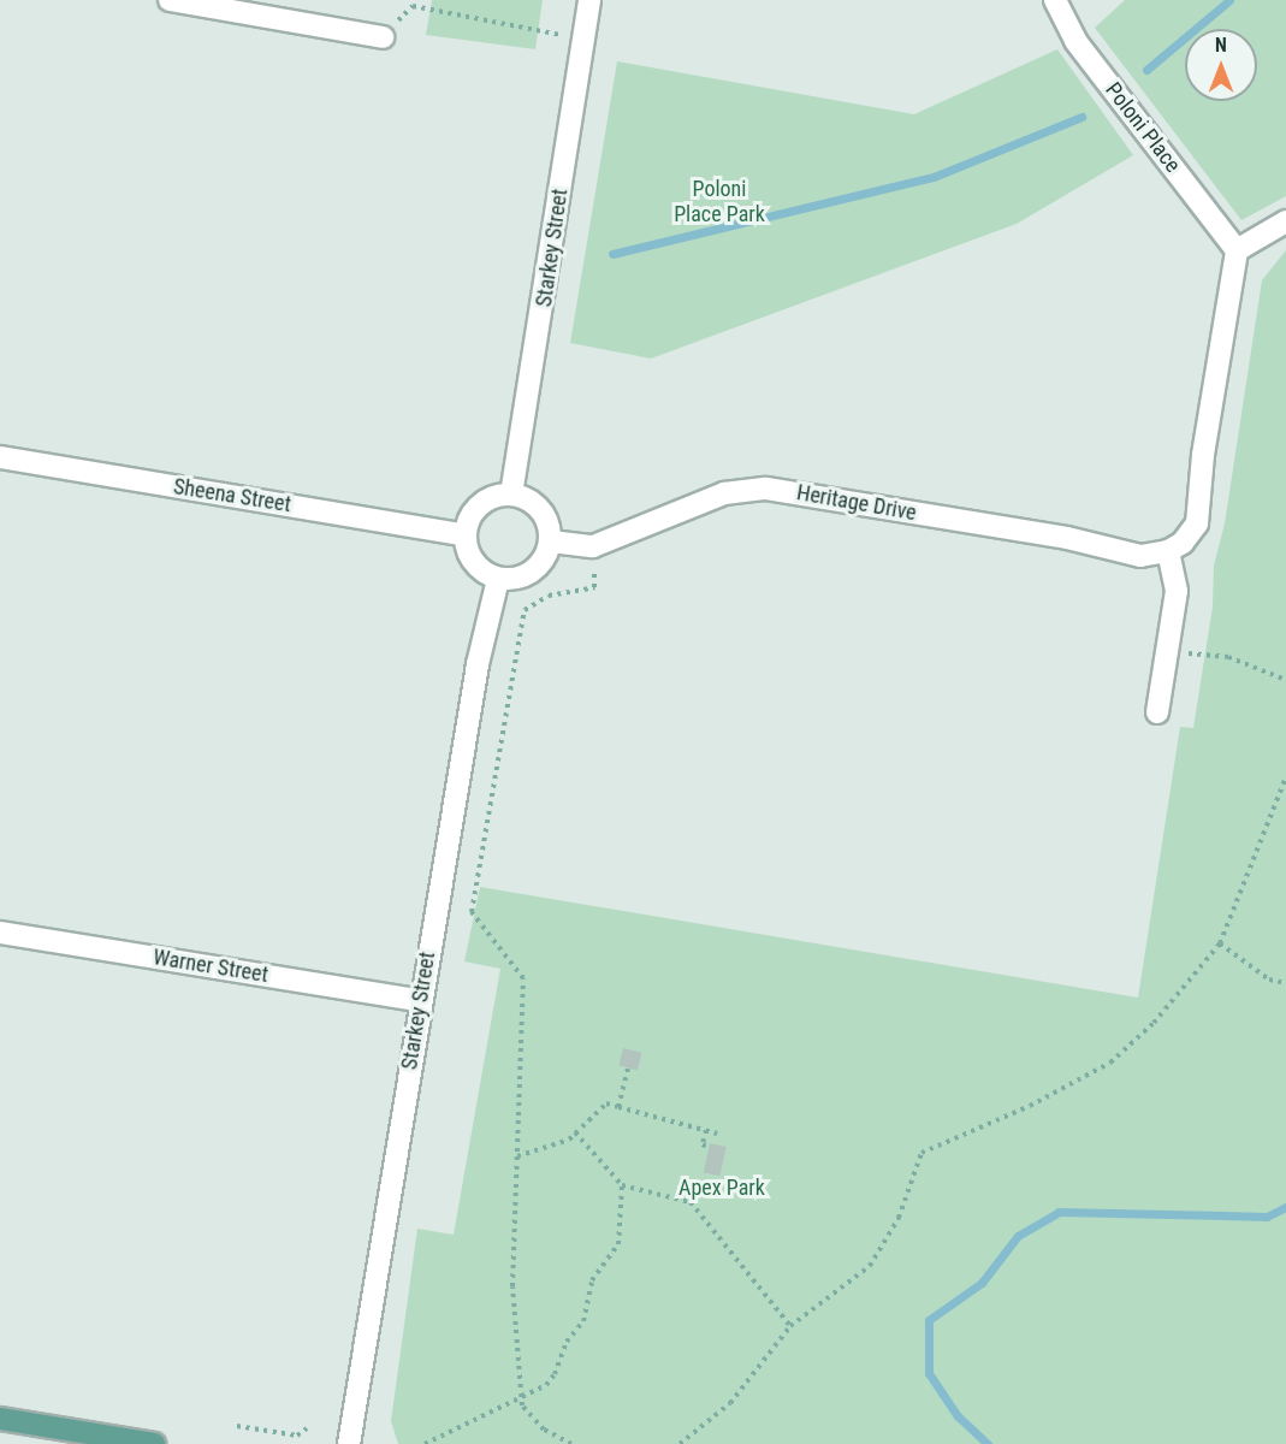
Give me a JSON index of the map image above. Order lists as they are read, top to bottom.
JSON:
{
  "streets": {
    "street": [
      "Poloni Place",
      "Starkey Street",
      "Sheena Street",
      "Heritage Drive",
      "Warner Street"
    ]
  },
  "crossings": [
    ["Starkey Street", "Sheena Street"],
    ["Starkey Street", "Heritage Drive"],
    ["Starkey Street", "Warner Street"],
    ["Sheena Street", "Heritage Drive"]
  ],
  "parks": ["Poloni Place Park", "Apex Park"],
  "north": "top"
}
